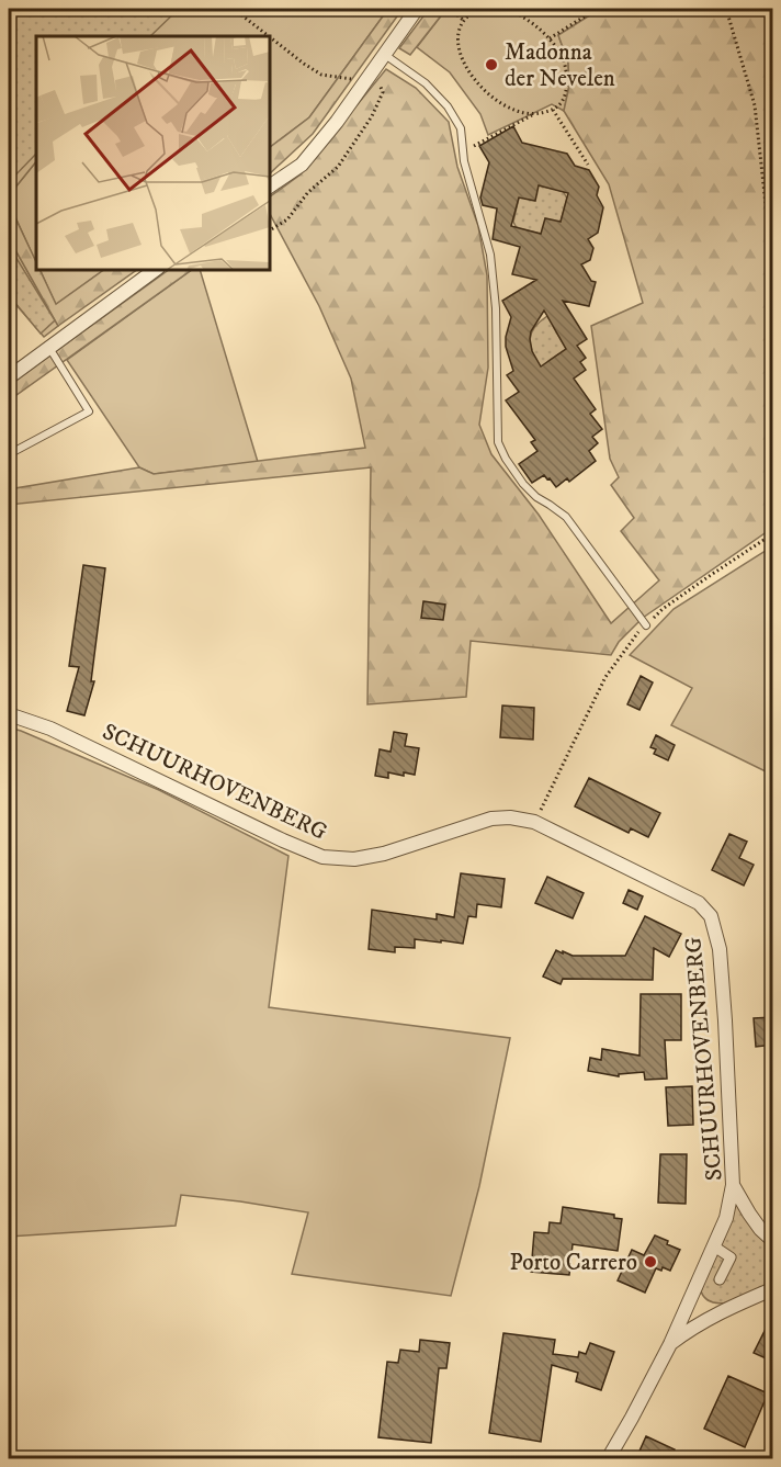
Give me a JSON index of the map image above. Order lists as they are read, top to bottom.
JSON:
{
  "streets": {
    "street": ["SCHUURHOVENBERG"]
  },
  "places": ["Madonna der Nevelen", "Porto Carrero"]
}
